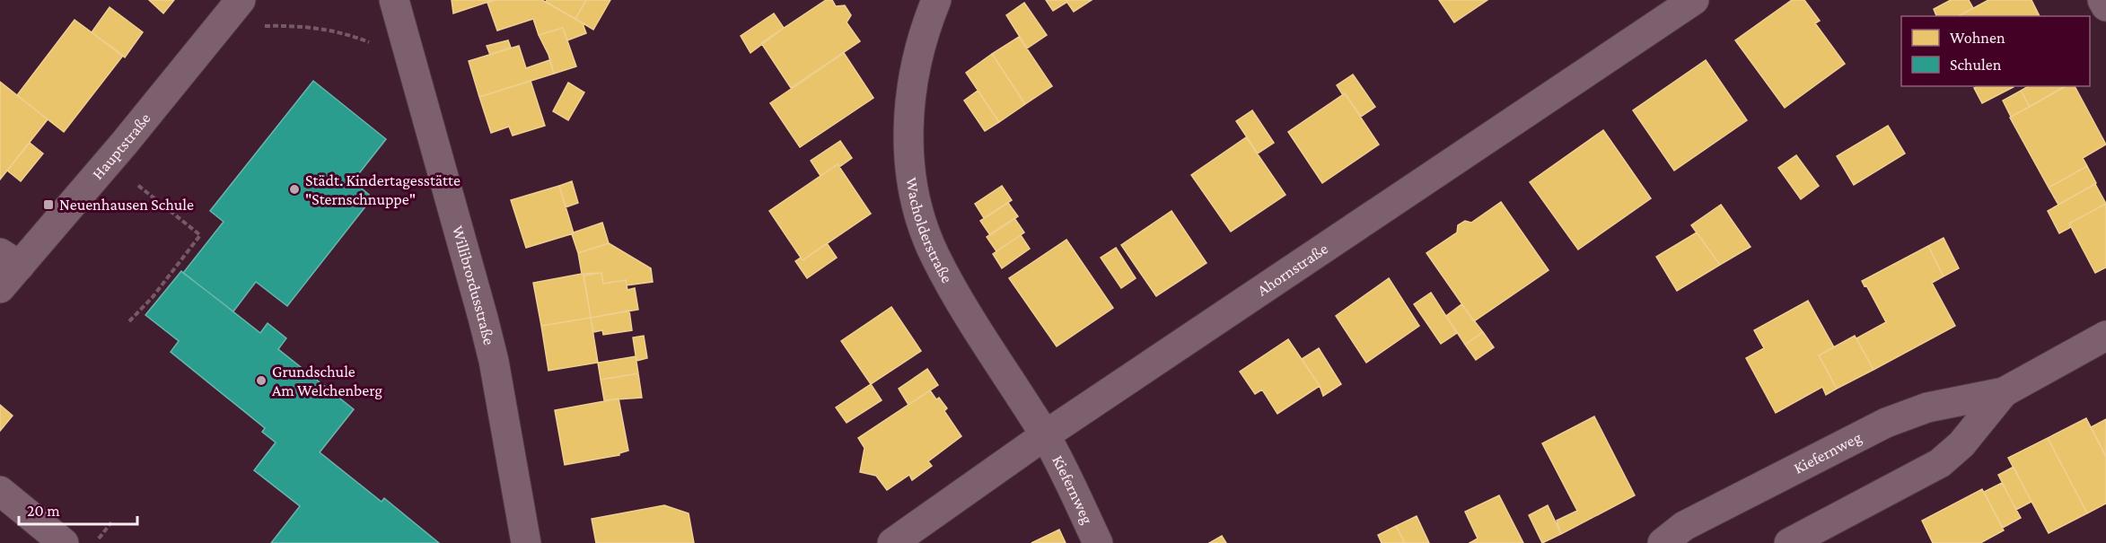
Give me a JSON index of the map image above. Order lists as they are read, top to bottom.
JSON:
{
  "streets": {
    "street": [
      "Hauptstraße",
      "Wacholderstraße",
      "Ahornstraße",
      "Willibrordusstraße",
      "Kiefernweg"
    ]
  },
  "crossings": [
    ["Wacholderstraße", "Ahornstraße"],
    ["Wacholderstraße", "Kiefernweg"],
    ["Ahornstraße", "Kiefernweg"]
  ],
  "places": {
    "other": ["Städt. Kindertagesstätte \"Sternschnuppe\"", "Grundschule Am Welchenberg"],
    "transit": ["Neuenhausen Schule"]
  },
  "legend": ["Wohnen", "Schulen"],
  "scale_bar": "20 m"
}
